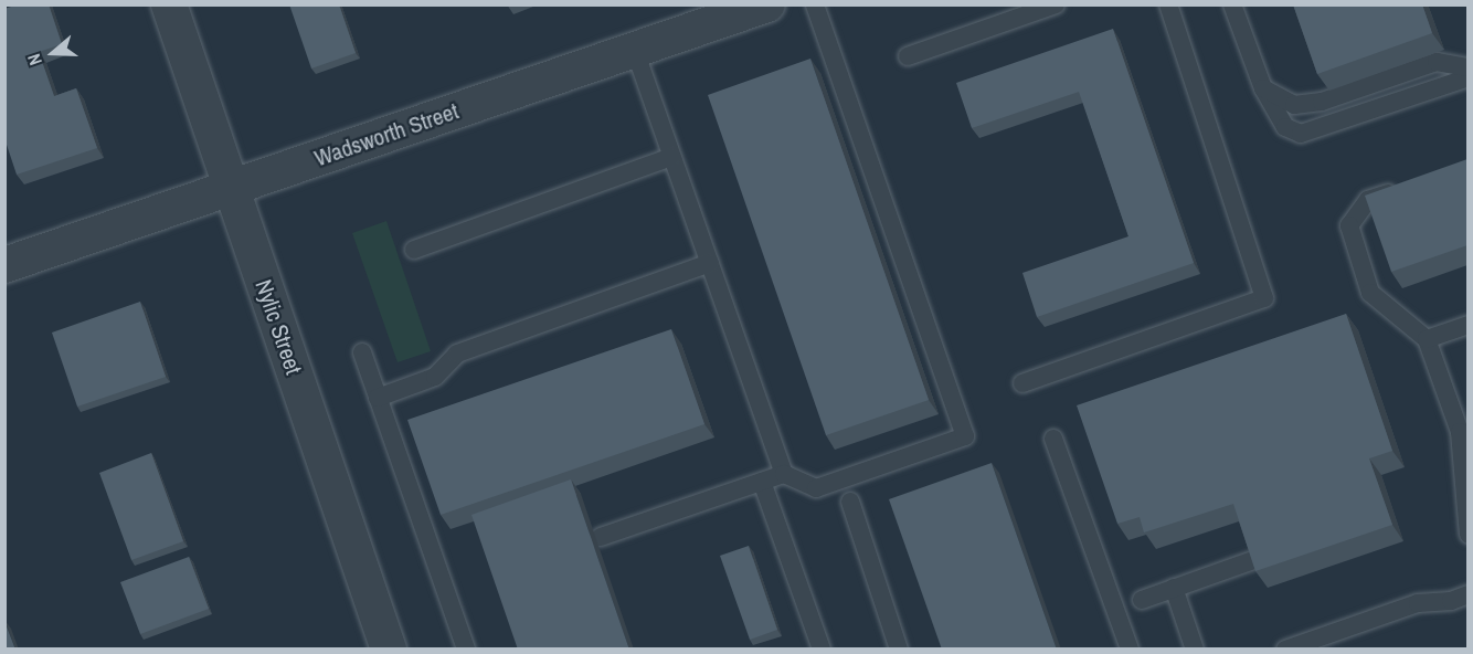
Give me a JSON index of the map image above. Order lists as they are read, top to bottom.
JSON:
{
  "streets": {
    "street": ["Wadsworth Street", "Nylic Street"]
  },
  "crossings": [
    ["Wadsworth Street", "Nylic Street"]
  ],
  "north": "left"
}
